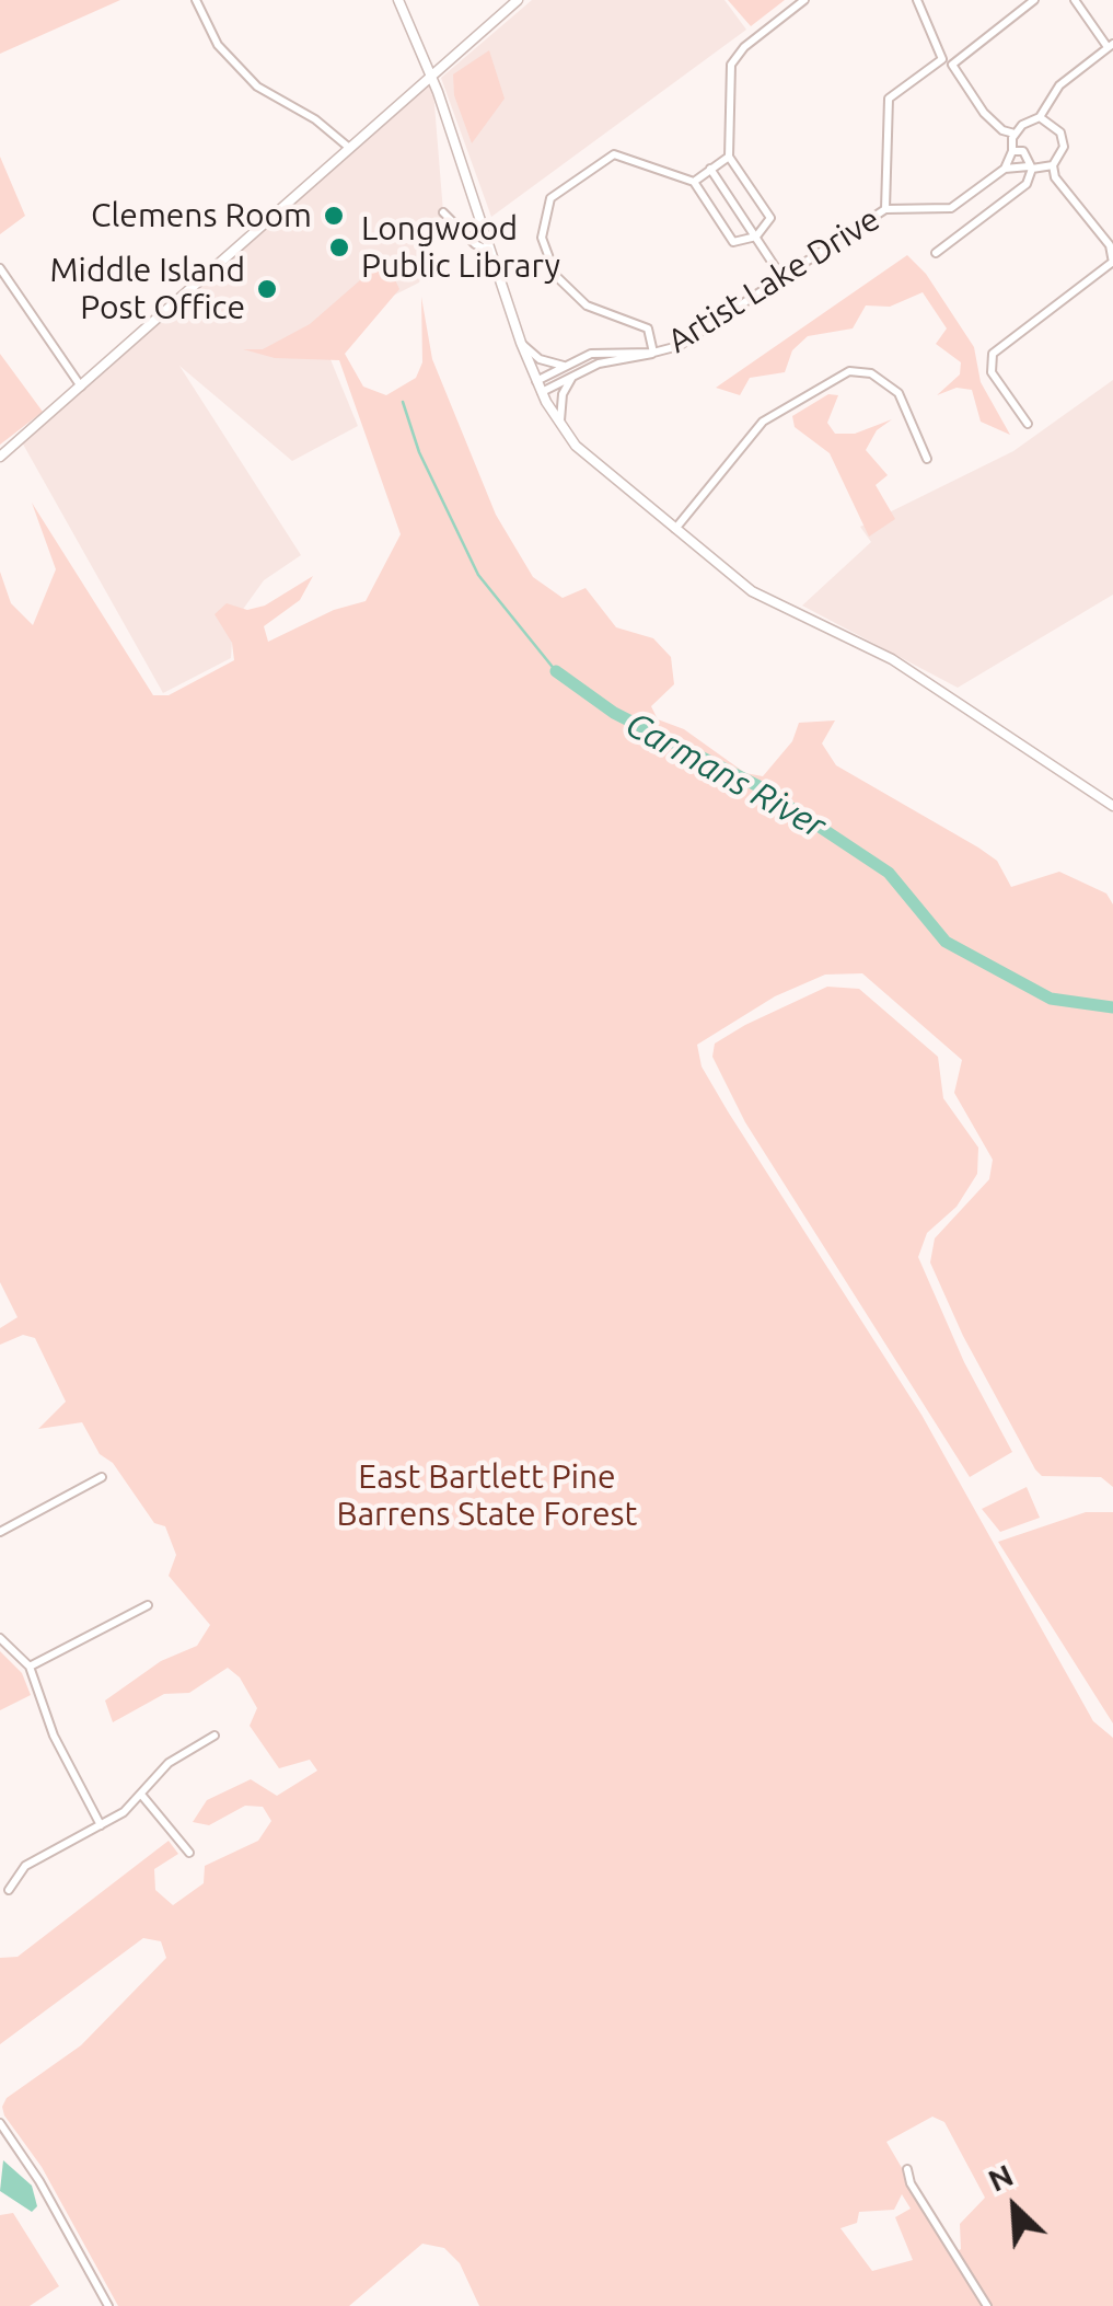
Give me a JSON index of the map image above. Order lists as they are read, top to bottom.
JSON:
{
  "streets": {
    "street": ["Artist Lake Drive"]
  },
  "water": ["Carmans River"],
  "parks": ["East Bartlett Pine Barrens State Forest"],
  "places": ["Clemens Room", "Longwood Public Library", "Middle Island Post Office"],
  "north": "top left"
}
